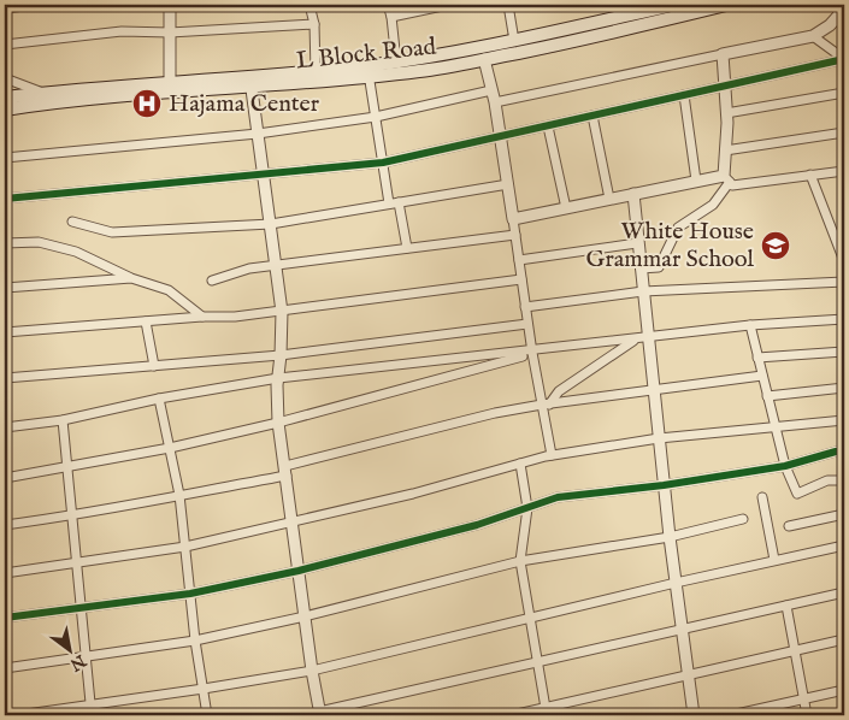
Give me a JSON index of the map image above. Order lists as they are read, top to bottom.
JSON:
{
  "streets": {
    "main road": ["L Block Road"]
  },
  "places": {
    "hospital": ["Hajama Center"],
    "school or university": ["White House Grammar School"]
  },
  "north": "bottom right"
}
